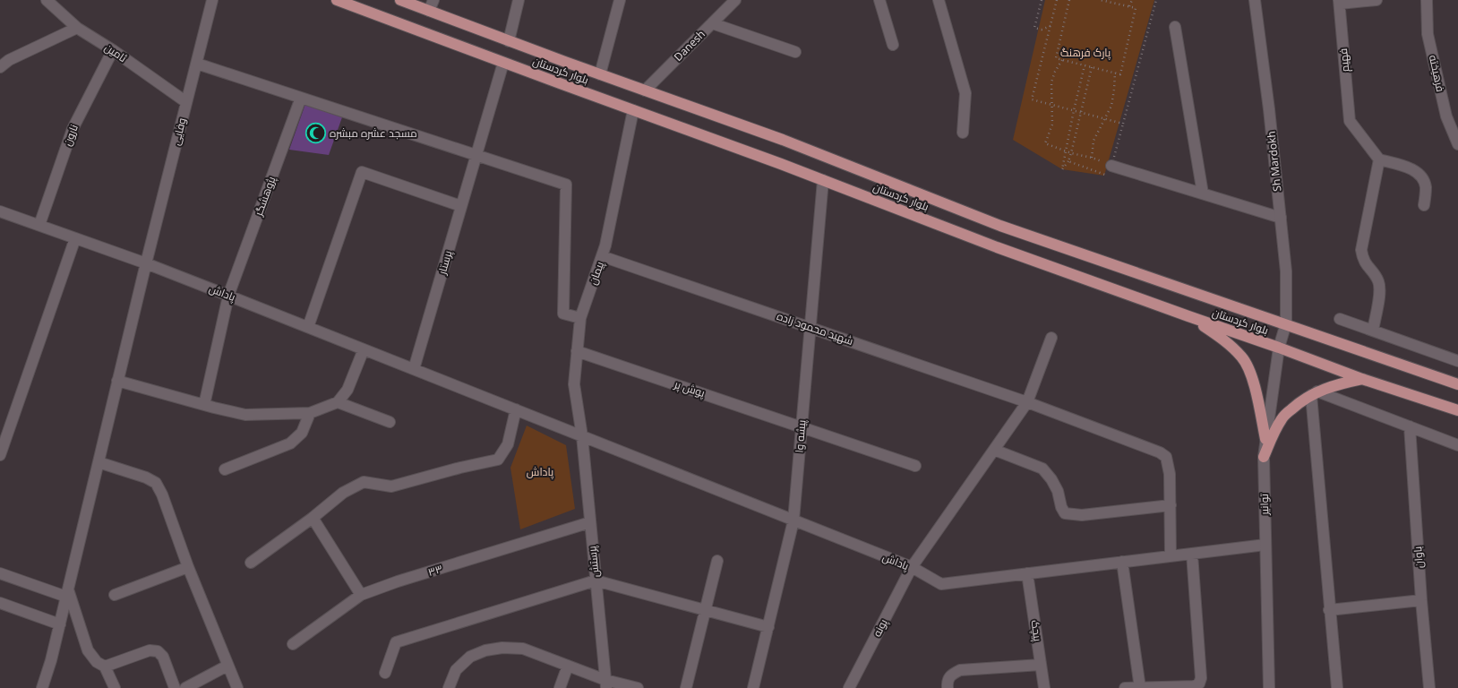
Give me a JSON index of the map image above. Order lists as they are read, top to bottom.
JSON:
{
  "streets": {
    "main road": ["بلوار کردستان"],
    "street": [
      "Danesh",
      "ئامین",
      "فهیم",
      "فرهیخته",
      "وفایی",
      "نارون",
      "Sh Mardokh",
      "پژوهشگر",
      "پرستار",
      "پیمان",
      "پاداش",
      "شهید محمود زاده",
      "پوش پر",
      "پیشه وا",
      "توانیر",
      "باوان",
      "پرستش",
      "۳۳",
      "پونه",
      "پیچک"
    ]
  },
  "crossings": [
    ["Danesh", "بلوار کردستان"],
    ["ئامین", "وفایی"],
    ["ئامین", "نارون"],
    ["بلوار کردستان", "Sh Mardokh"],
    ["بلوار کردستان", "پرستار"],
    ["بلوار کردستان", "پیمان"],
    ["بلوار کردستان", "پیشه وا"],
    ["بلوار کردستان", "توانیر"],
    ["وفایی", "پاداش"],
    ["نارون", "پاداش"],
    ["Sh Mardokh", "توانیر"],
    ["پژوهشگر", "پاداش"],
    ["پرستار", "پاداش"],
    ["پیمان", "پاداش"],
    ["پیمان", "شهید محمود زاده"],
    ["پیمان", "پوش پر"],
    ["پیمان", "پرستش"],
    ["پاداش", "شهید محمود زاده"],
    ["پاداش", "پیشه وا"],
    ["پاداش", "توانیر"],
    ["پاداش", "پرستش"],
    ["پاداش", "پونه"],
    ["پاداش", "پیچک"],
    ["شهید محمود زاده", "پیشه وا"],
    ["شهید محمود زاده", "پونه"],
    ["پوش پر", "پیشه وا"],
    ["پرستش", "۳۳"]
  ],
  "parks": ["پارک فرهنگ", "پاداش"],
  "places": {
    "mosque": ["مسجد عشره مبشره"]
  }
}
